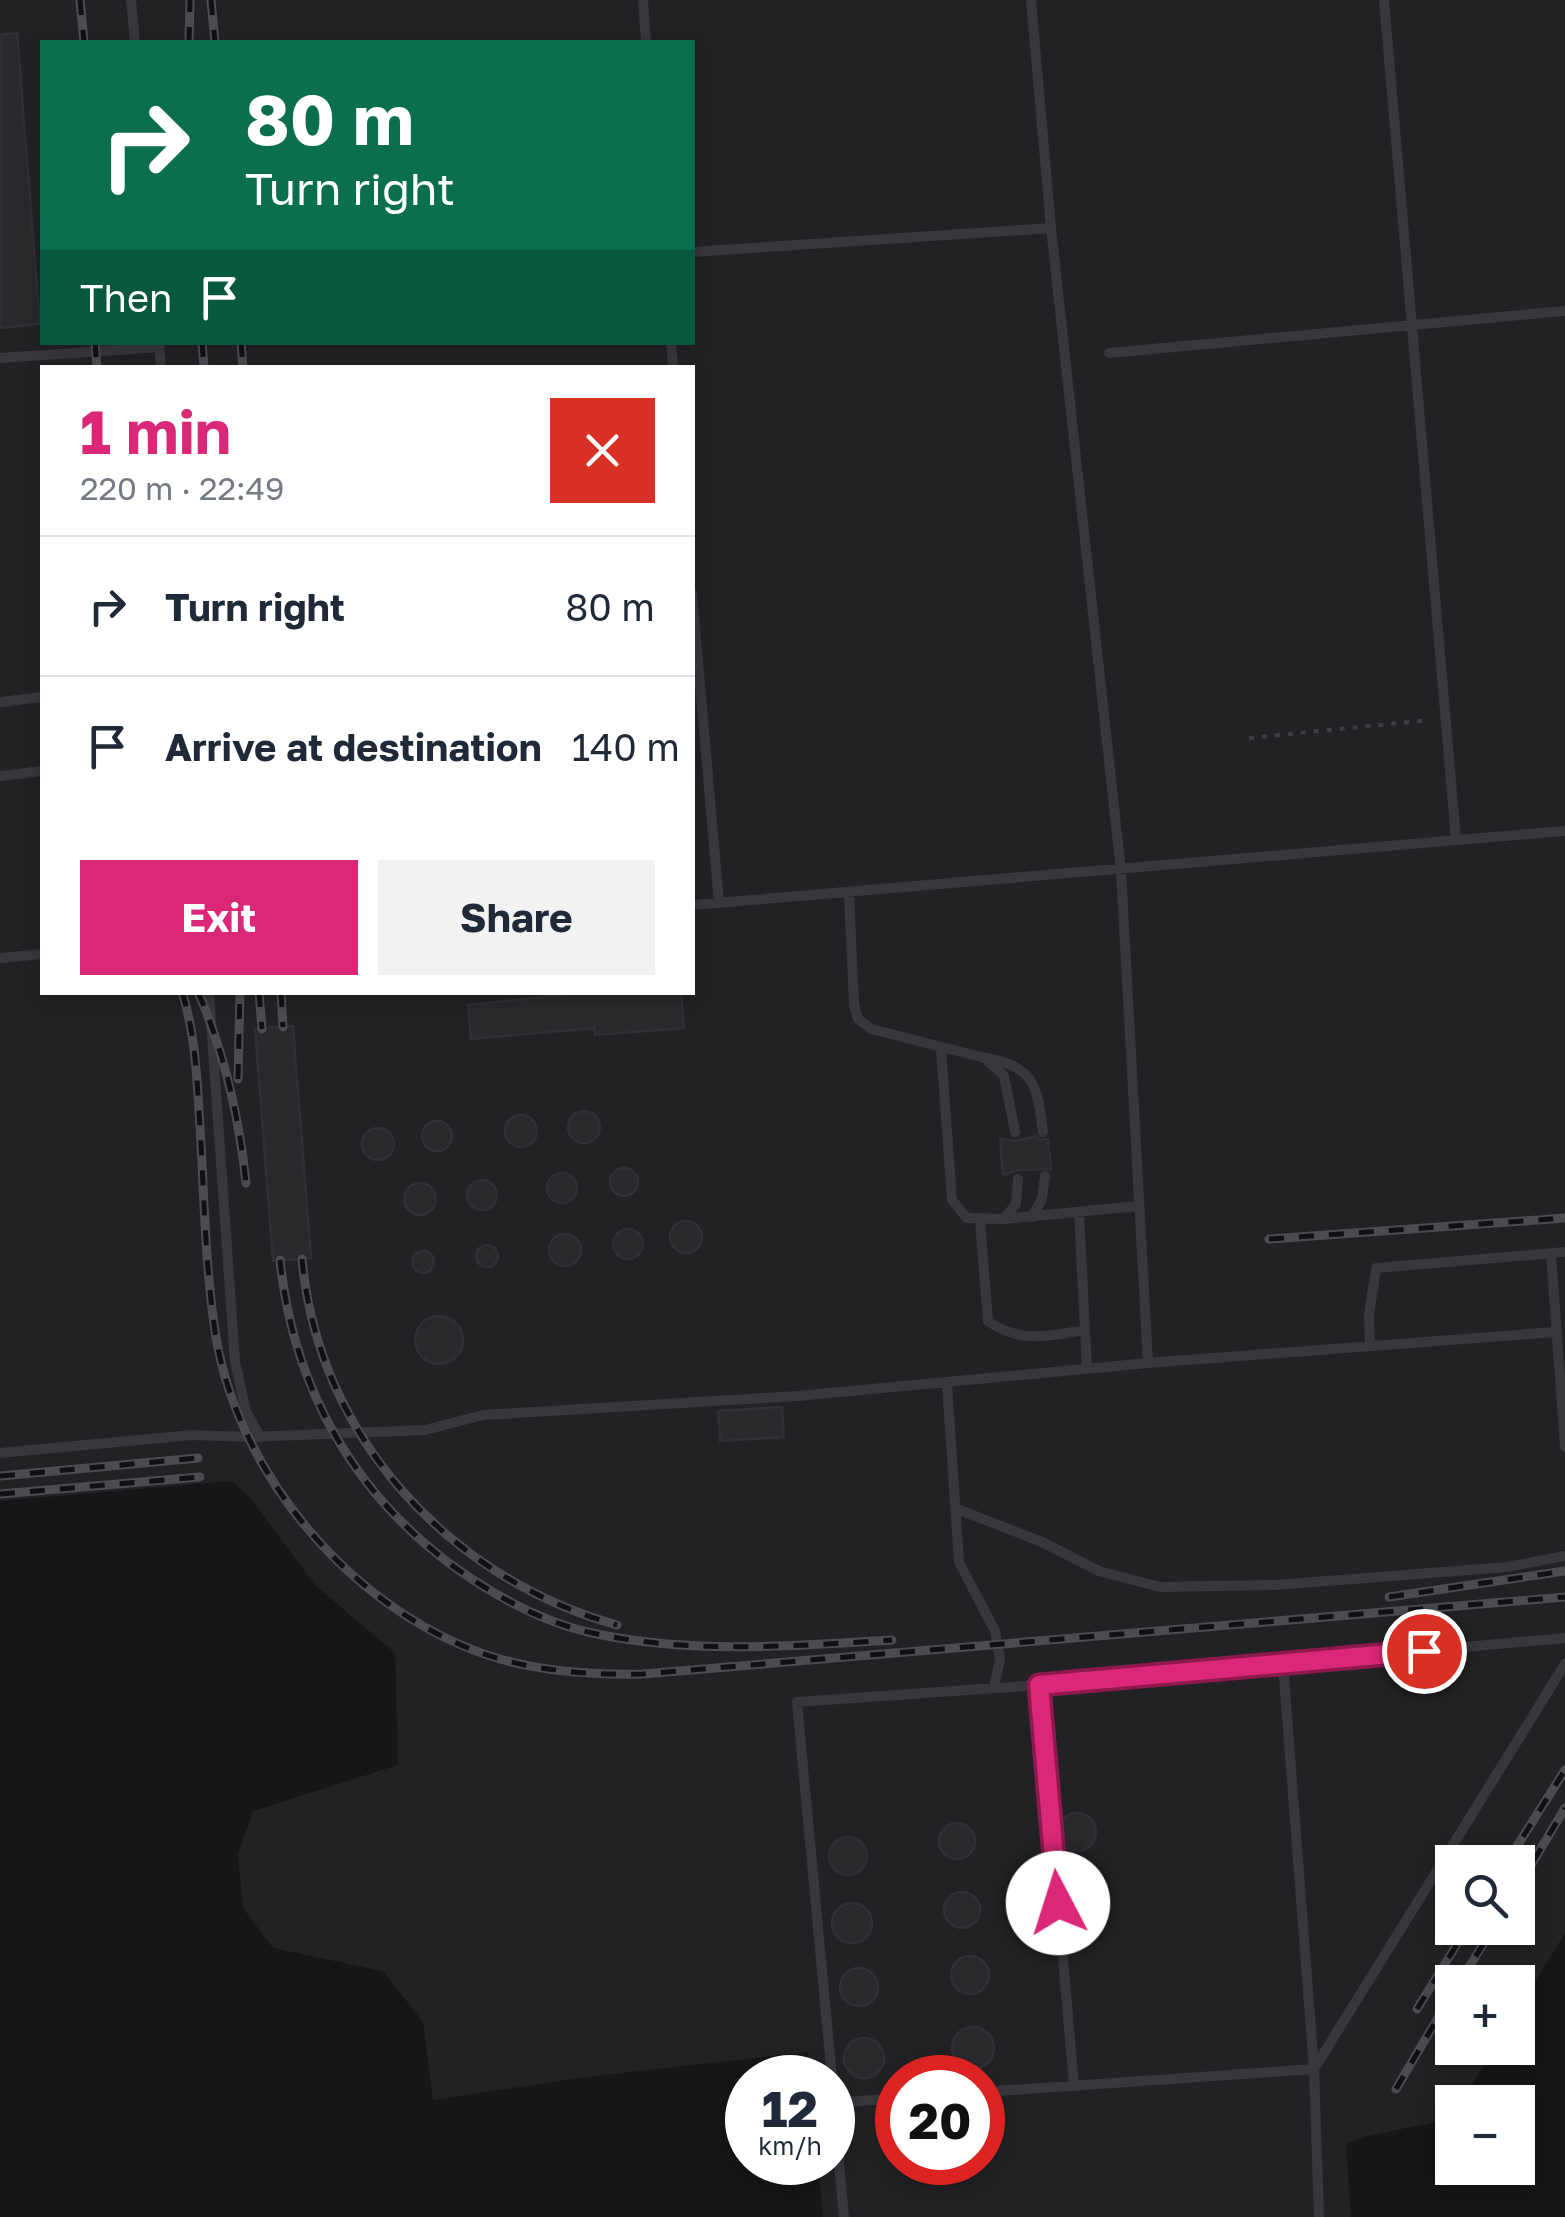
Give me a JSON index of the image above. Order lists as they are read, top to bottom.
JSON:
{
  "page": {
    "turn": ["80 m", "Turn right"],
    "then": "Then",
    "heading": ["1 min", "220 m · 22:49"],
    "list": [
      {
        "name": "Turn right",
        "value": "80 m"
      },
      {
        "name": "Arrive at destination",
        "value": "140 m"
      }
    ],
    "buttons": ["Exit", "Share"],
    "map_buttons": ["+", "−"],
    "speed": "12 km/h",
    "limit": "20"
  }
}
